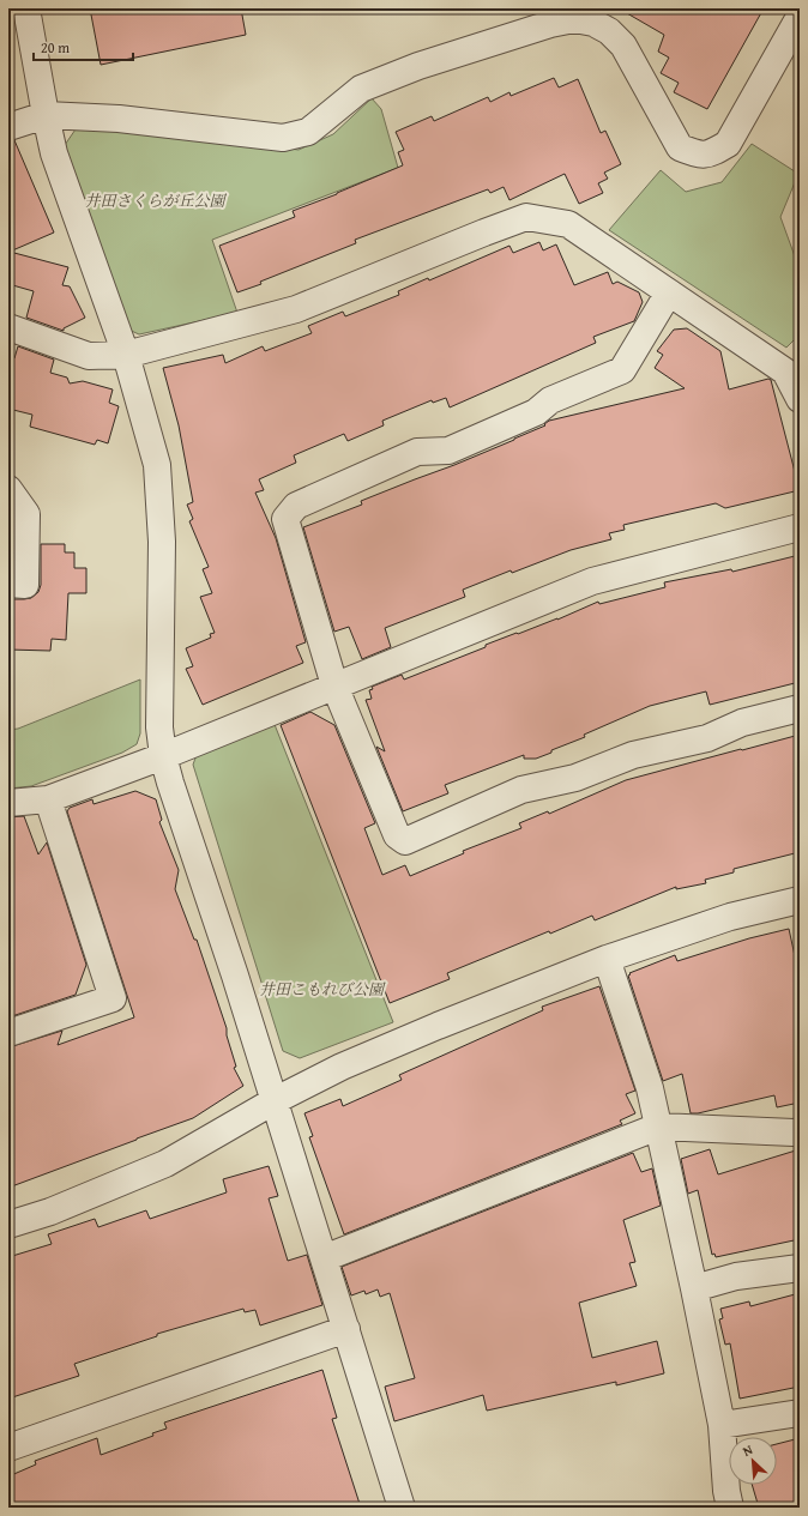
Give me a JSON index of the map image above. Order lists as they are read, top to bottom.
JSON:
{
  "parks": ["井田さくらが丘公園", "井田こもれび公園"],
  "scale_bar": "20 m",
  "north": "top left"
}
